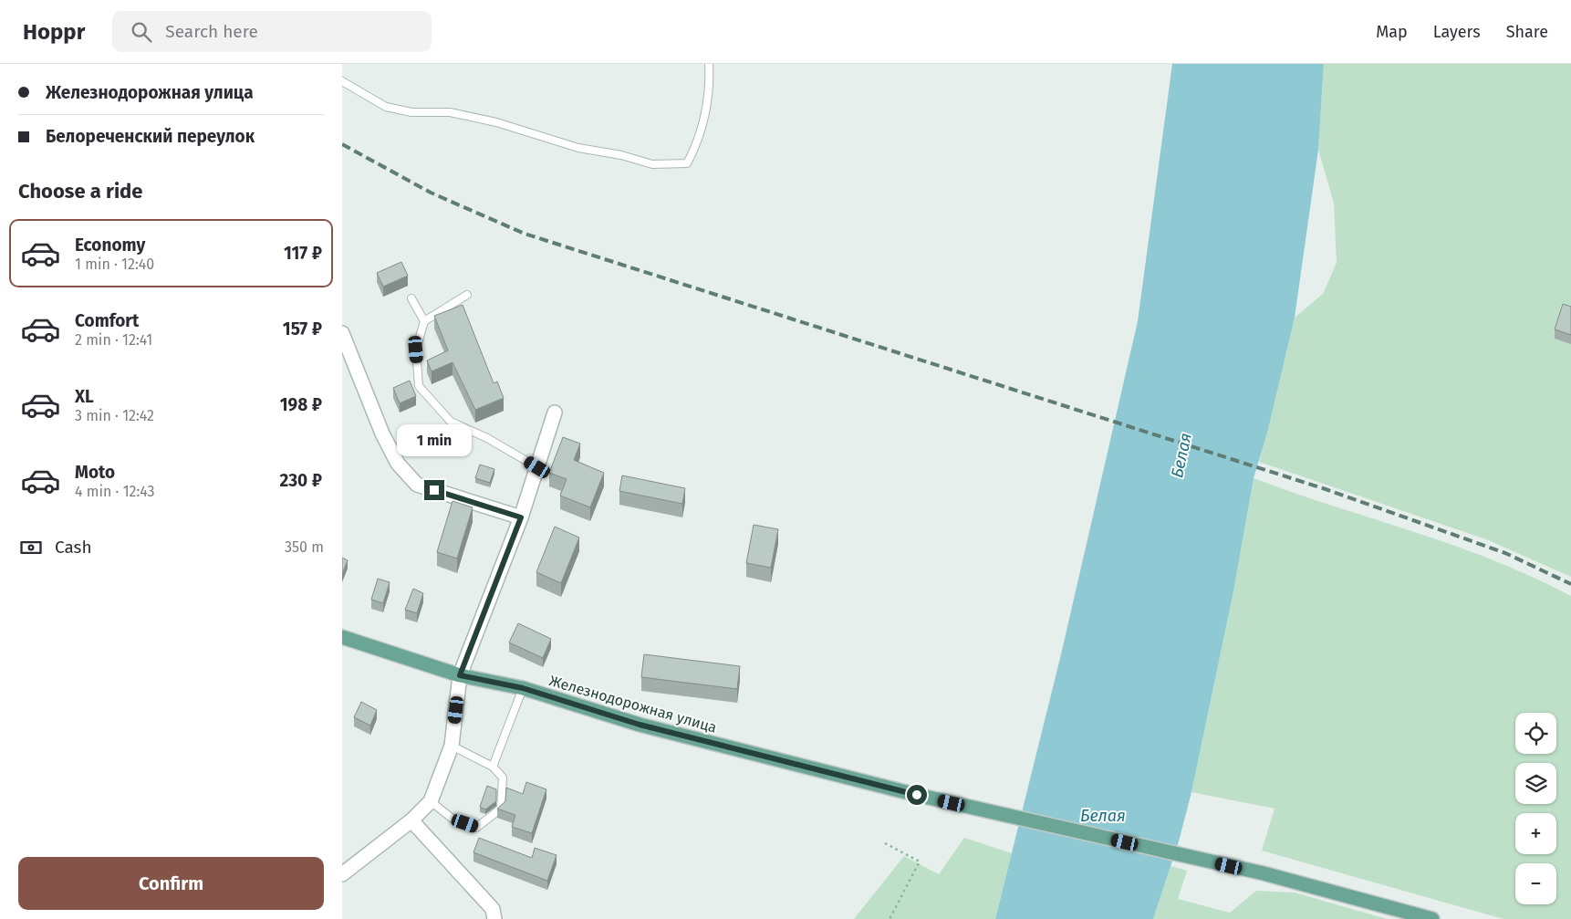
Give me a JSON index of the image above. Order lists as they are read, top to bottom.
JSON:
{
  "streets": {
    "main road": ["Железнодорожная улица"]
  },
  "water": ["Белая"],
  "page": {
    "header": "Hoppr",
    "search": "Search here",
    "nav": ["Map", "Layers", "Share"],
    "banner": ["Железнодорожная улица", "Белореченский переулок"],
    "heading": "Choose a ride",
    "list": [
      {
        "name": "Economy",
        "note": "1 min · 12:40",
        "value": "117 ₽"
      },
      {
        "name": "Comfort",
        "note": "2 min · 12:41",
        "value": "157 ₽"
      },
      {
        "name": "XL",
        "note": "3 min · 12:42",
        "value": "198 ₽"
      },
      {
        "name": "Moto",
        "note": "4 min · 12:43",
        "value": "230 ₽"
      }
    ],
    "bubble": "1 min",
    "pay": ["Cash", "350 m"],
    "map_buttons": ["+", "−"],
    "buttons": "Confirm"
  }
}
